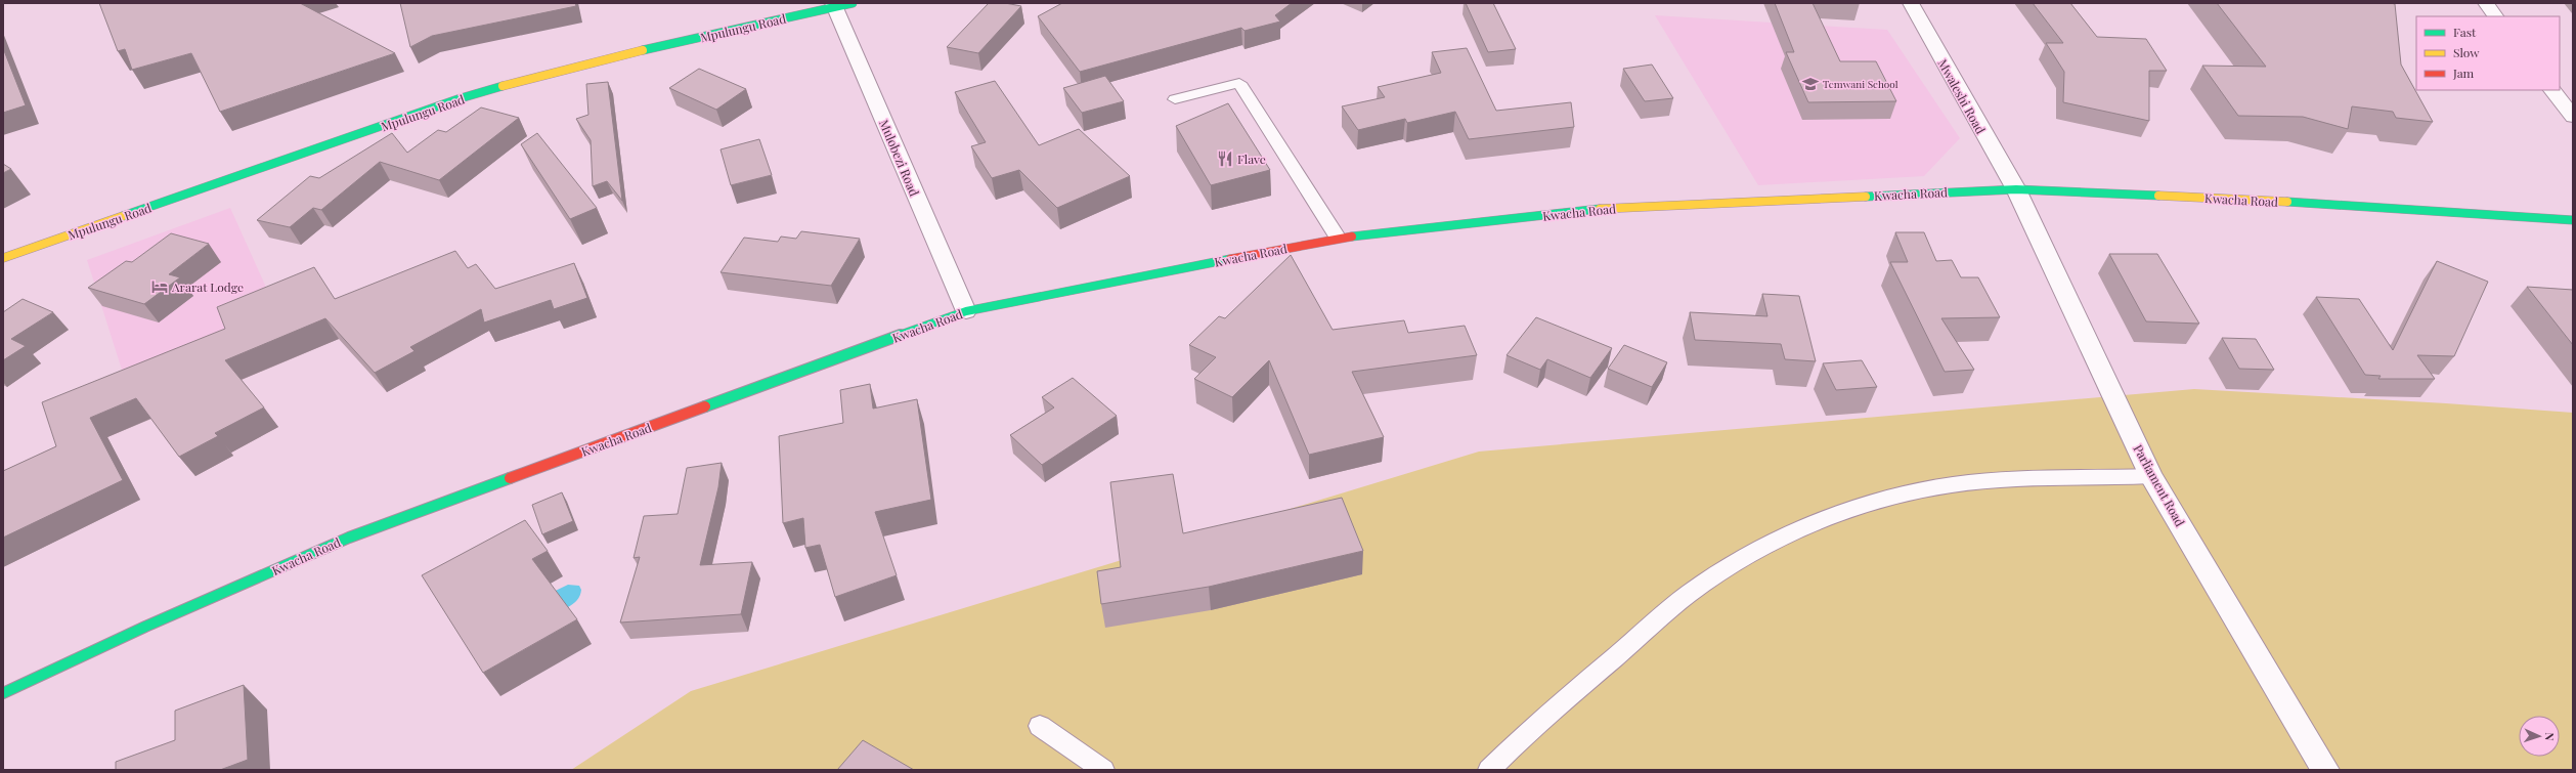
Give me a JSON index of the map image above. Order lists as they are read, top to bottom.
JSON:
{
  "streets": {
    "main road": ["Mpulungu Road", "Kwacha Road"],
    "street": ["Mwaleshi Road", "Mulobezi Road", "Parliament Road"]
  },
  "crossings": [
    ["Mpulungu Road", "Mulobezi Road"],
    ["Mwaleshi Road", "Kwacha Road"],
    ["Mwaleshi Road", "Parliament Road"],
    ["Mulobezi Road", "Kwacha Road"],
    ["Kwacha Road", "Parliament Road"]
  ],
  "places": {
    "school or university": ["Temwani School"],
    "restaurant": ["Flave"],
    "hotel": ["Ararat Lodge"]
  },
  "legend": ["Fast", "Slow", "Jam"],
  "north": "right"
}
